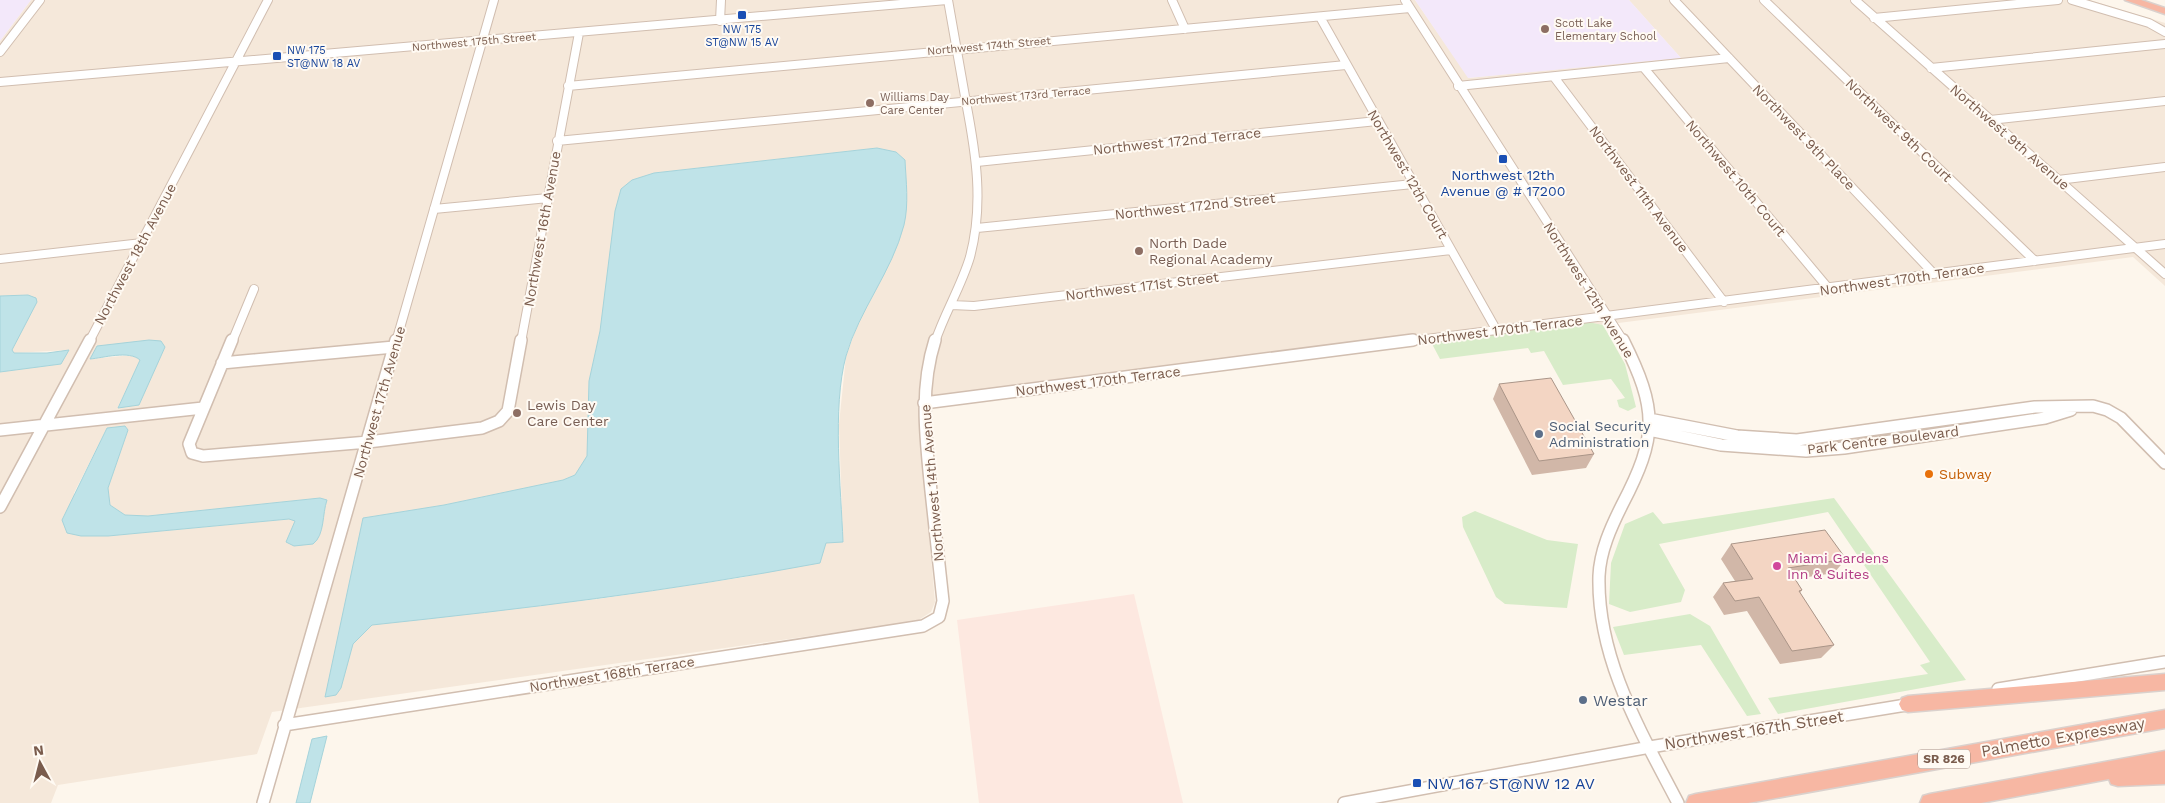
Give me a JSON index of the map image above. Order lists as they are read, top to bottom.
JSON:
{
  "streets": {
    "highway": ["Palmetto Expressway", "SR 826"],
    "street": [
      "Northwest 175th Street",
      "Northwest 174th Street",
      "Northwest 173rd Terrace",
      "Northwest 9th Court",
      "Northwest 9th Place",
      "Northwest 9th Avenue",
      "Northwest 172nd Terrace",
      "Northwest 12th Court",
      "Northwest 10th Court",
      "Northwest 11th Avenue",
      "Northwest 172nd Street",
      "Northwest 16th Avenue",
      "Northwest 18th Avenue",
      "Northwest 170th Terrace",
      "Northwest 171st Street",
      "Northwest 12th Avenue",
      "Northwest 17th Avenue",
      "Park Centre Boulevard",
      "Northwest 14th Avenue",
      "Northwest 168th Terrace",
      "Northwest 167th Street"
    ]
  },
  "crossings": [
    ["Northwest 175th Street", "Northwest 16th Avenue"],
    ["Northwest 175th Street", "Northwest 18th Avenue"],
    ["Northwest 175th Street", "Northwest 17th Avenue"],
    ["Northwest 175th Street", "Northwest 14th Avenue"],
    ["Northwest 174th Street", "Northwest 12th Court"],
    ["Northwest 174th Street", "Northwest 16th Avenue"],
    ["Northwest 174th Street", "Northwest 12th Avenue"],
    ["Northwest 174th Street", "Northwest 14th Avenue"],
    ["Northwest 173rd Terrace", "Northwest 12th Court"],
    ["Northwest 173rd Terrace", "Northwest 16th Avenue"],
    ["Northwest 173rd Terrace", "Northwest 14th Avenue"],
    ["Northwest 9th Court", "Northwest 170th Terrace"],
    ["Northwest 9th Place", "Northwest 170th Terrace"],
    ["Northwest 9th Avenue", "Northwest 170th Terrace"],
    ["Northwest 172nd Terrace", "Northwest 12th Court"],
    ["Northwest 172nd Terrace", "Northwest 14th Avenue"],
    ["Northwest 12th Court", "Northwest 172nd Street"],
    ["Northwest 12th Court", "Northwest 170th Terrace"],
    ["Northwest 12th Court", "Northwest 171st Street"],
    ["Northwest 10th Court", "Northwest 170th Terrace"],
    ["Northwest 11th Avenue", "Northwest 170th Terrace"],
    ["Northwest 172nd Street", "Northwest 14th Avenue"],
    ["Northwest 16th Avenue", "Northwest 17th Avenue"],
    ["Northwest 170th Terrace", "Northwest 12th Avenue"],
    ["Northwest 170th Terrace", "Northwest 14th Avenue"],
    ["Northwest 171st Street", "Northwest 14th Avenue"],
    ["Northwest 12th Avenue", "Park Centre Boulevard"],
    ["Northwest 12th Avenue", "Northwest 167th Street"],
    ["Northwest 17th Avenue", "Northwest 168th Terrace"],
    ["Northwest 14th Avenue", "Northwest 168th Terrace"]
  ],
  "places": {
    "transit": [
      "NW 175 ST@NW 15 AV",
      "NW 175 ST@NW 18 AV",
      "Northwest 12th Avenue @ # 17200",
      "NW 167 ST@NW 12 AV"
    ],
    "other": [
      "Scott Lake Elementary School",
      "Williams Day Care Center",
      "North Dade Regional Academy",
      "Lewis Day Care Center",
      "Social Security Administration",
      "Subway",
      "Miami Gardens Inn & Suites",
      "Westar"
    ]
  },
  "north": "top"
}
